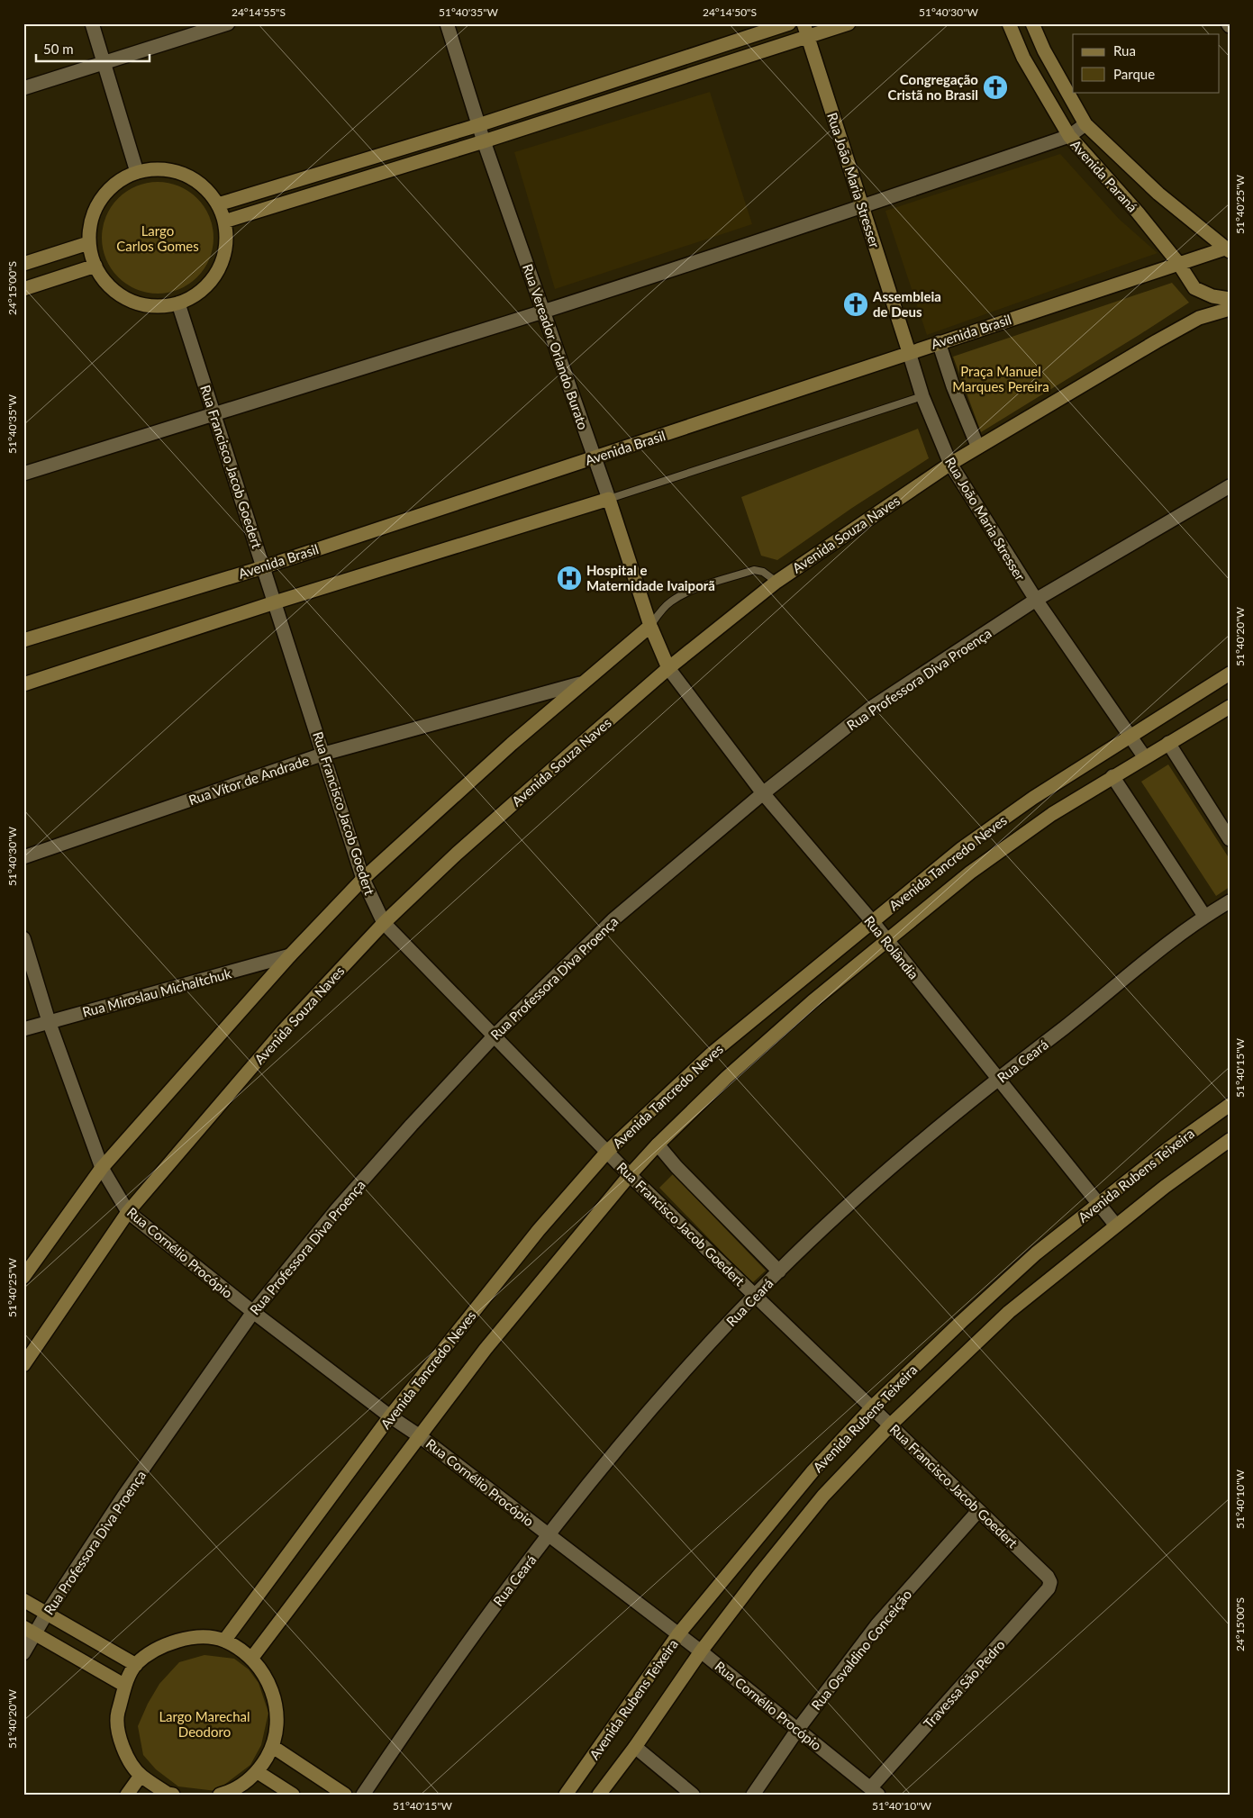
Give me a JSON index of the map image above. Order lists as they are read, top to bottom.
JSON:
{
  "streets": {
    "street": [
      "Avenida Paraná",
      "Rua João Maria Stresser",
      "Avenida Brasil",
      "Rua Vereador Orlando Burato",
      "Rua Francisco Jacob Goedert",
      "Avenida Souza Naves",
      "Rua Professora Diva Proença",
      "Rua Vítor de Andrade",
      "Avenida Tancredo Neves",
      "Rua Rolândia",
      "Rua Miroslau Michaltchuk",
      "Rua Ceará",
      "Avenida Rubens Teixeira",
      "Rua Cornélio Procópio",
      "Rua Osvaldino Conceição",
      "Travessa São Pedro"
    ]
  },
  "crossings": [
    ["Avenida Paraná", "Avenida Brasil"],
    ["Rua João Maria Stresser", "Avenida Brasil"],
    ["Rua João Maria Stresser", "Avenida Souza Naves"],
    ["Rua João Maria Stresser", "Rua Professora Diva Proença"],
    ["Rua João Maria Stresser", "Avenida Tancredo Neves"],
    ["Avenida Brasil", "Rua Vereador Orlando Burato"],
    ["Avenida Brasil", "Rua Francisco Jacob Goedert"],
    ["Rua Vereador Orlando Burato", "Avenida Souza Naves"],
    ["Rua Vereador Orlando Burato", "Rua Rolândia"],
    ["Rua Francisco Jacob Goedert", "Avenida Souza Naves"],
    ["Rua Francisco Jacob Goedert", "Rua Professora Diva Proença"],
    ["Rua Francisco Jacob Goedert", "Rua Vítor de Andrade"],
    ["Rua Francisco Jacob Goedert", "Avenida Tancredo Neves"],
    ["Rua Francisco Jacob Goedert", "Rua Ceará"],
    ["Rua Francisco Jacob Goedert", "Avenida Rubens Teixeira"],
    ["Rua Francisco Jacob Goedert", "Rua Osvaldino Conceição"],
    ["Rua Francisco Jacob Goedert", "Travessa São Pedro"],
    ["Avenida Souza Naves", "Rua Rolândia"],
    ["Avenida Souza Naves", "Rua Cornélio Procópio"],
    ["Rua Professora Diva Proença", "Rua Rolândia"],
    ["Rua Professora Diva Proença", "Rua Cornélio Procópio"],
    ["Avenida Tancredo Neves", "Rua Rolândia"],
    ["Avenida Tancredo Neves", "Rua Cornélio Procópio"],
    ["Rua Rolândia", "Rua Ceará"],
    ["Rua Rolândia", "Avenida Rubens Teixeira"],
    ["Rua Miroslau Michaltchuk", "Rua Cornélio Procópio"],
    ["Rua Ceará", "Rua Cornélio Procópio"],
    ["Avenida Rubens Teixeira", "Rua Cornélio Procópio"],
    ["Rua Cornélio Procópio", "Rua Osvaldino Conceição"],
    ["Rua Cornélio Procópio", "Travessa São Pedro"]
  ],
  "parks": ["Largo Carlos Gomes", "Praça Manuel Marques Pereira", "Largo Marechal Deodoro"],
  "places": {
    "church": ["Congregação Cristã no Brasil", "Assembleia de Deus"],
    "hospital": ["Hospital e Maternidade Ivaiporã"]
  },
  "legend": ["Rua", "Parque"],
  "scale_bar": "50 m",
  "coordinates": [
    "24°14'55\"S",
    "51°40'35\"W",
    "24°14'50\"S",
    "51°40'30\"W",
    "51°40'25\"W",
    "24°15'00\"S",
    "51°40'20\"W",
    "51°40'15\"W",
    "51°40'10\"W"
  ]
}
